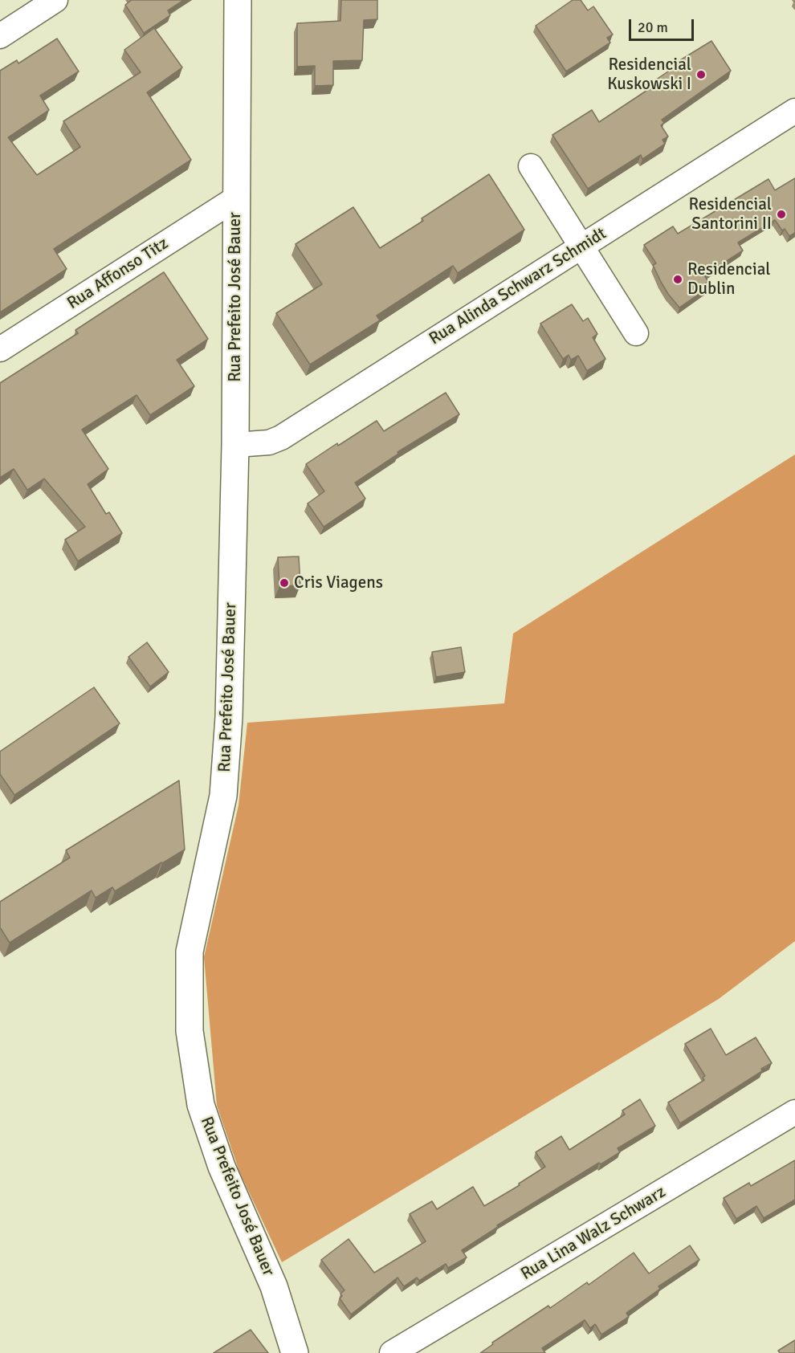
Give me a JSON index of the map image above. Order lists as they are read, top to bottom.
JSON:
{
  "streets": {
    "street": [
      "Rua Affonso Titz",
      "Rua Alinda Schwarz Schmidt",
      "Rua Prefeito José Bauer",
      "Rua Lina Walz Schwarz"
    ]
  },
  "crossings": [
    ["Rua Affonso Titz", "Rua Prefeito José Bauer"],
    ["Rua Alinda Schwarz Schmidt", "Rua Prefeito José Bauer"]
  ],
  "places": [
    "Residencial Kuskowski I",
    "Residencial Santorini II",
    "Residencial Dublin",
    "Cris Viagens"
  ],
  "scale_bar": "20 m"
}
